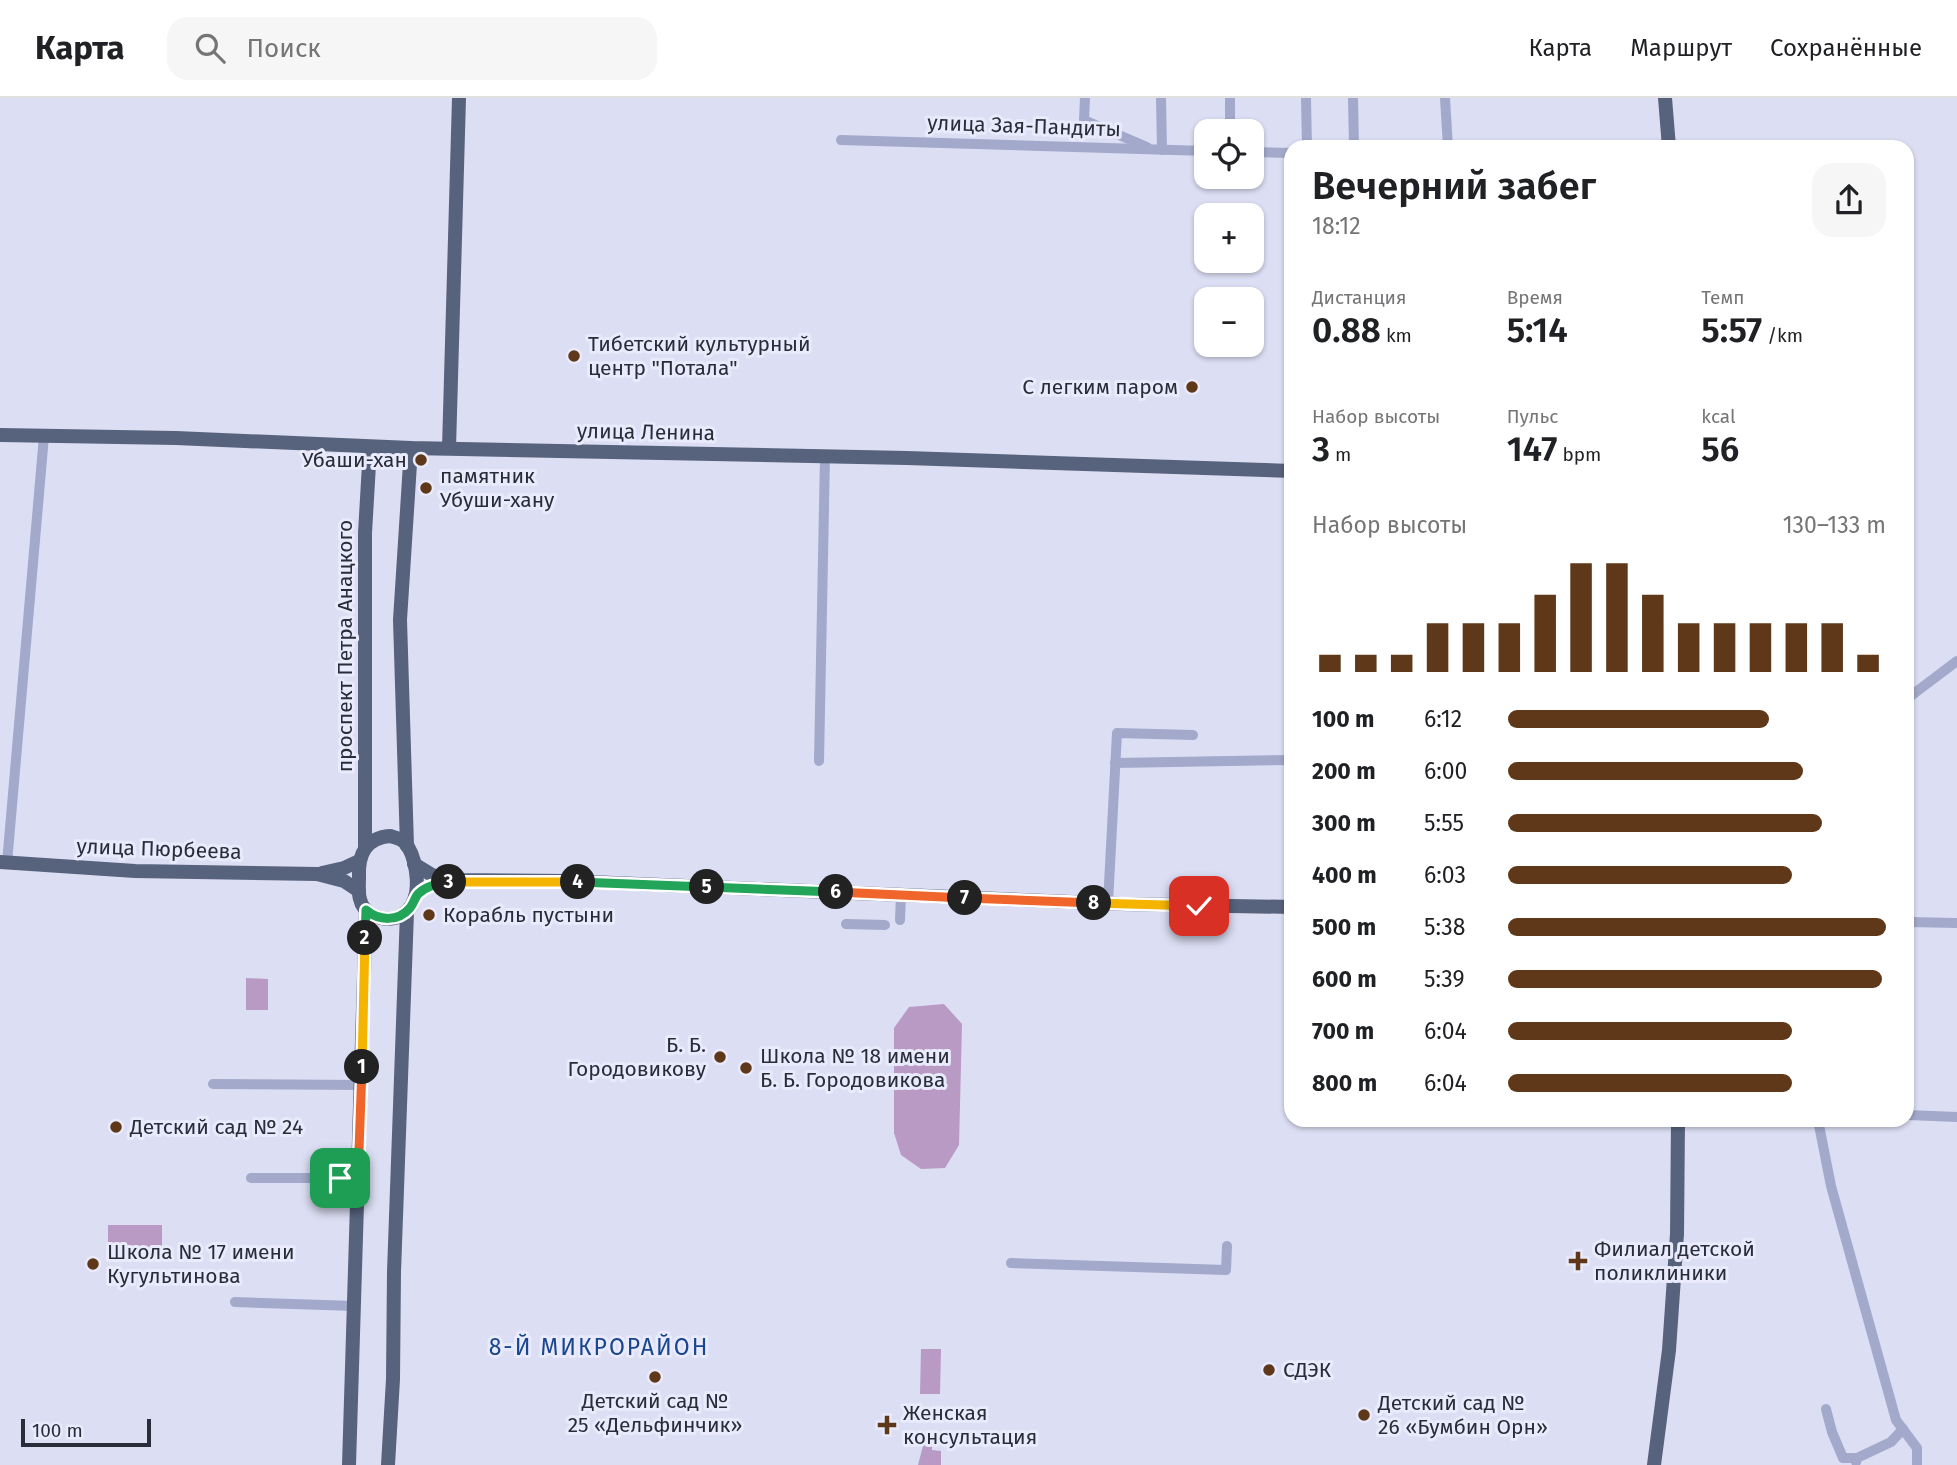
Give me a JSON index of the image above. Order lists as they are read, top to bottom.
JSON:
{
  "streets": {
    "main road": ["улица Ленина", "проспект Петра Анацкого", "улица Пюрбеева"],
    "street": ["улица Зая-Пандиты"]
  },
  "crossings": [
    ["улица Ленина", "проспект Петра Анацкого"]
  ],
  "districts": ["8-Й МИКРОРАЙОН"],
  "places": {
    "other": [
      "Тибетский культурный центр \"Потала\"",
      "С легким паром",
      "Убаши-хан",
      "памятник Убуши-хану",
      "Корабль пустыни",
      "Б. Б. Городовикову",
      "Школа № 18 имени Б. Б. Городовикова",
      "Детский сад № 24",
      "Школа № 17 имени Кугультинова",
      "СДЭК",
      "Детский сад № 25 «Дельфинчик»",
      "Детский сад № 26 «Бумбин Орн»"
    ],
    "health": ["Филиал детской поликлиники", "Женская консультация"]
  },
  "scale_bar": "100 m",
  "page": {
    "header": "Карта",
    "search": "Поиск",
    "nav": ["Карта", "Маршрут", "Сохранённые"],
    "map_buttons": ["+", "−"],
    "heading": ["Вечерний забег", "18:12"],
    "stats": [
      ["Дистанция", "0.88 km"],
      ["Время", "5:14"],
      ["Темп", "5:57 /km"],
      ["Набор высоты", "3 m"],
      ["Пульс", "147 bpm"],
      ["kcal", "56"]
    ],
    "chart": ["Набор высоты", "130–133 m"],
    "list": [
      {
        "name": "100 m",
        "note": "6:12"
      },
      {
        "name": "200 m",
        "note": "6:00"
      },
      {
        "name": "300 m",
        "note": "5:55"
      },
      {
        "name": "400 m",
        "note": "6:03"
      },
      {
        "name": "500 m",
        "note": "5:38"
      },
      {
        "name": "600 m",
        "note": "5:39"
      },
      {
        "name": "700 m",
        "note": "6:04"
      },
      {
        "name": "800 m",
        "note": "6:04"
      }
    ],
    "pins": [
      "3",
      "4",
      "5",
      "6",
      "7",
      "8",
      "2",
      "1"
    ],
    "scale": "100 m"
  }
}
